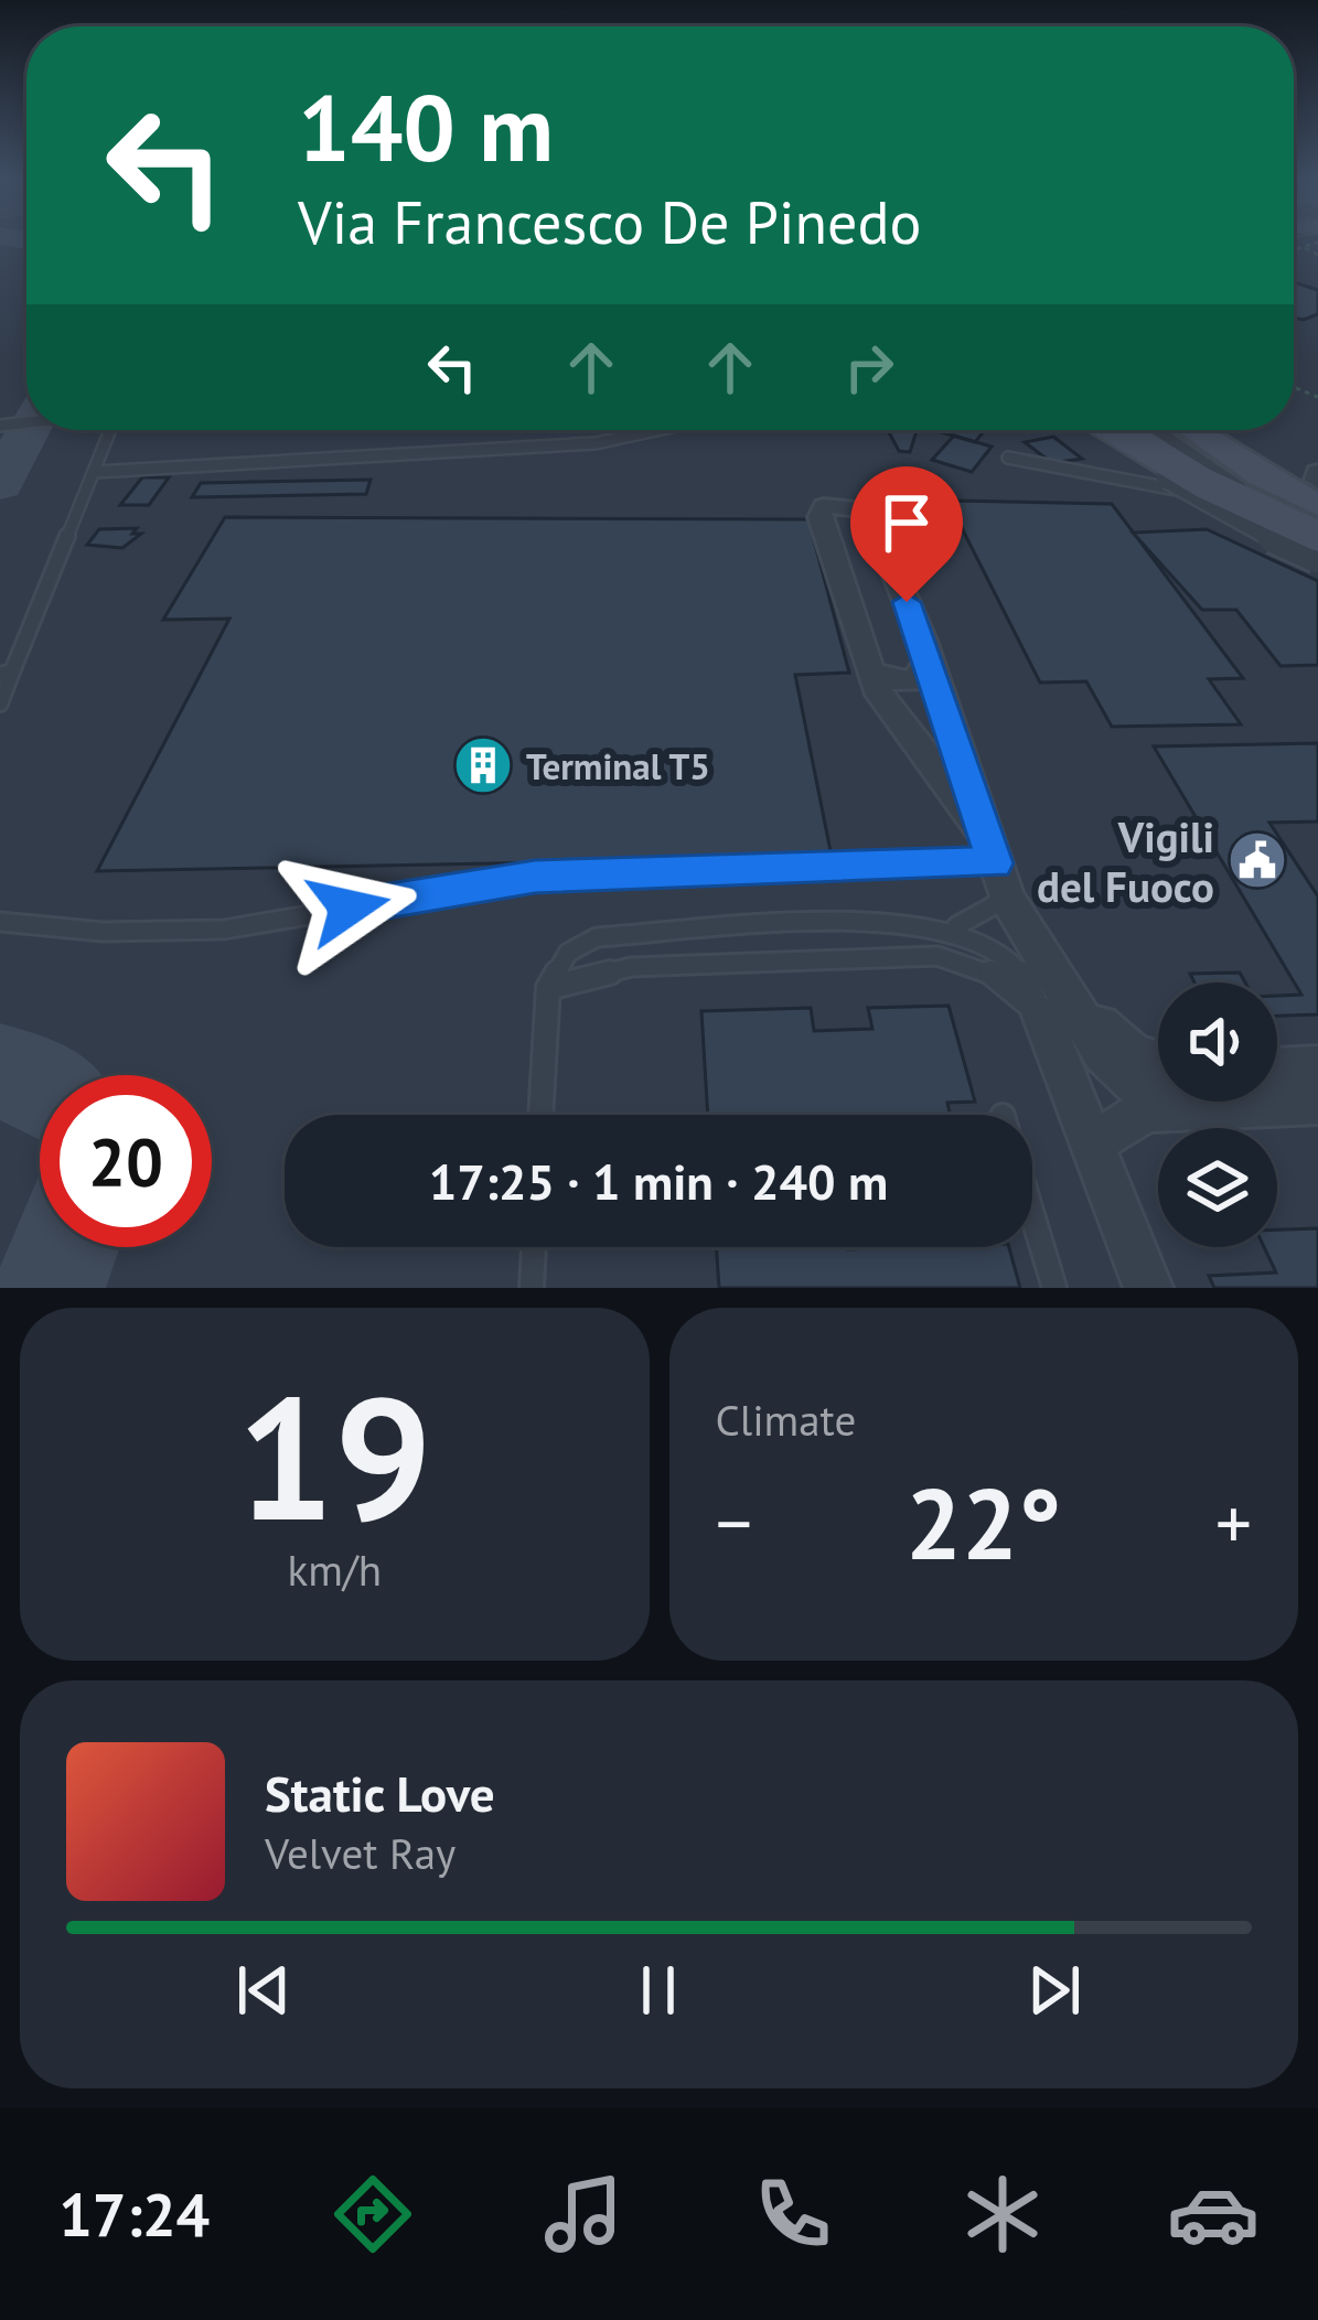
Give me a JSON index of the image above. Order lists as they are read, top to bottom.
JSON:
{
  "places": {
    "building": ["Terminal T5"],
    "public building": ["Vigili del Fuoco"]
  },
  "page": {
    "turn": ["140 m", "Via Francesco De Pinedo"],
    "limit": "20",
    "trip": "17:25 · 1 min · 240 m",
    "tile": [
      ["19", "km/h"],
      "Climate"
    ],
    "heat": ["−", "22°", "+"],
    "song": ["Static Love", "Velvet Ray"],
    "tabs": "17:24"
  }
}
